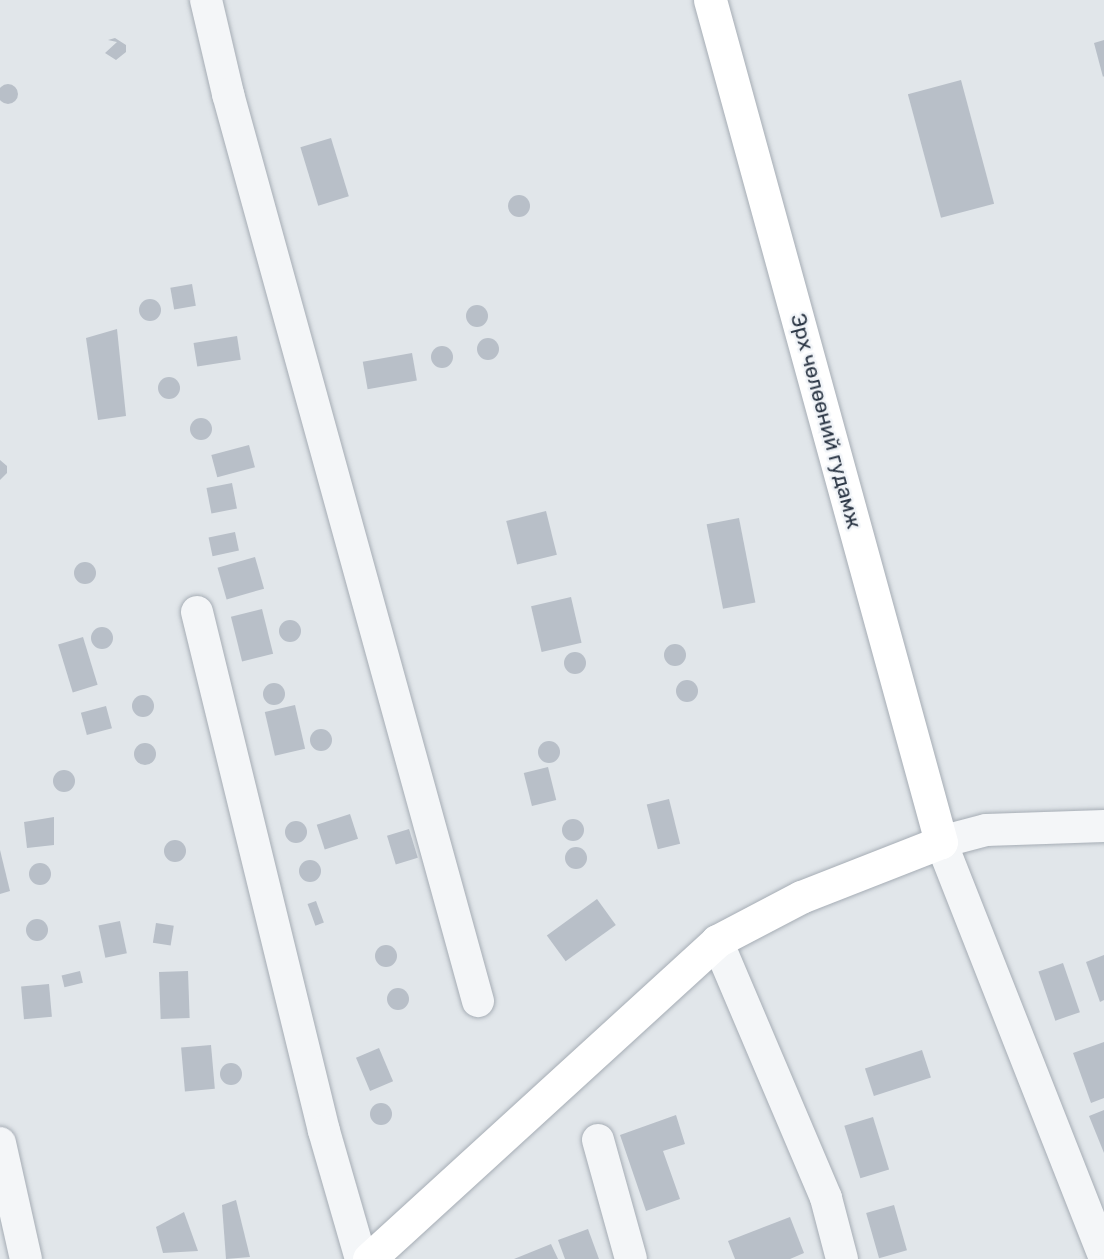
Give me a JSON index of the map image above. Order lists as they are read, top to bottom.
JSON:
{
  "streets": {
    "main road": ["Эрх чөлөөний гудамж"]
  }
}
